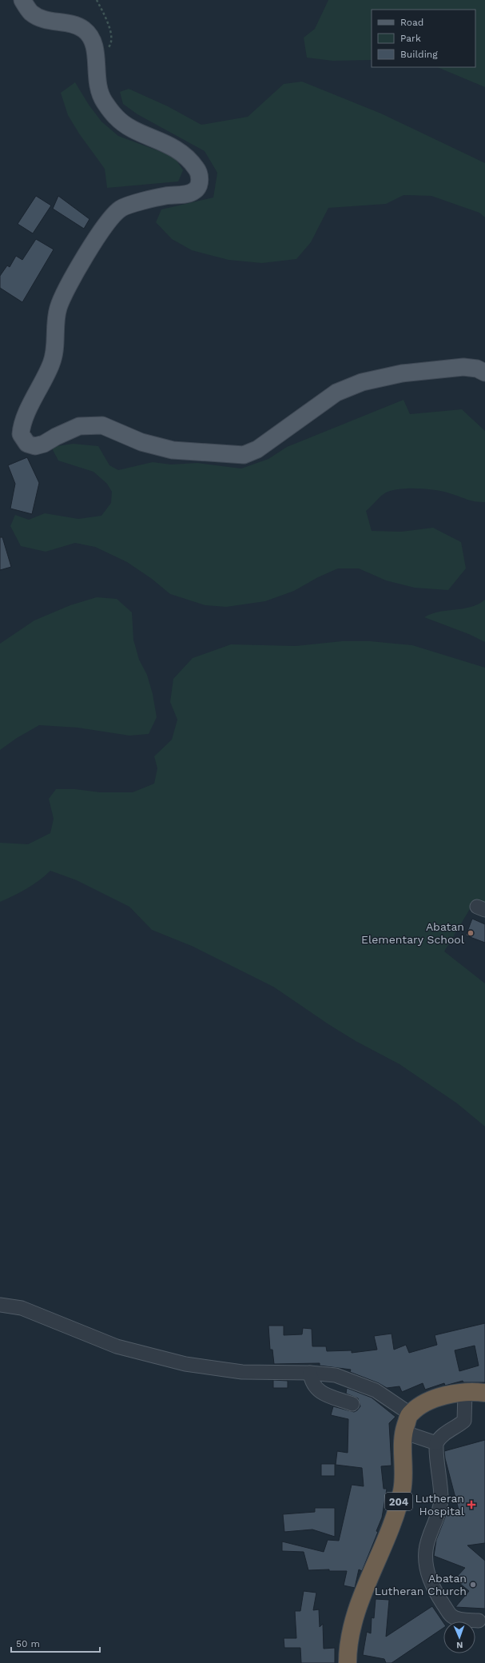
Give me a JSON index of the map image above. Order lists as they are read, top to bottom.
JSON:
{
  "streets": {
    "highway": ["204"]
  },
  "places": {
    "other": ["Abatan Elementary School", "Abatan Lutheran Church"],
    "health": ["Lutheran Hospital"]
  },
  "legend": ["Road", "Park", "Building"],
  "scale_bar": "50 m",
  "north": "bottom"
}
